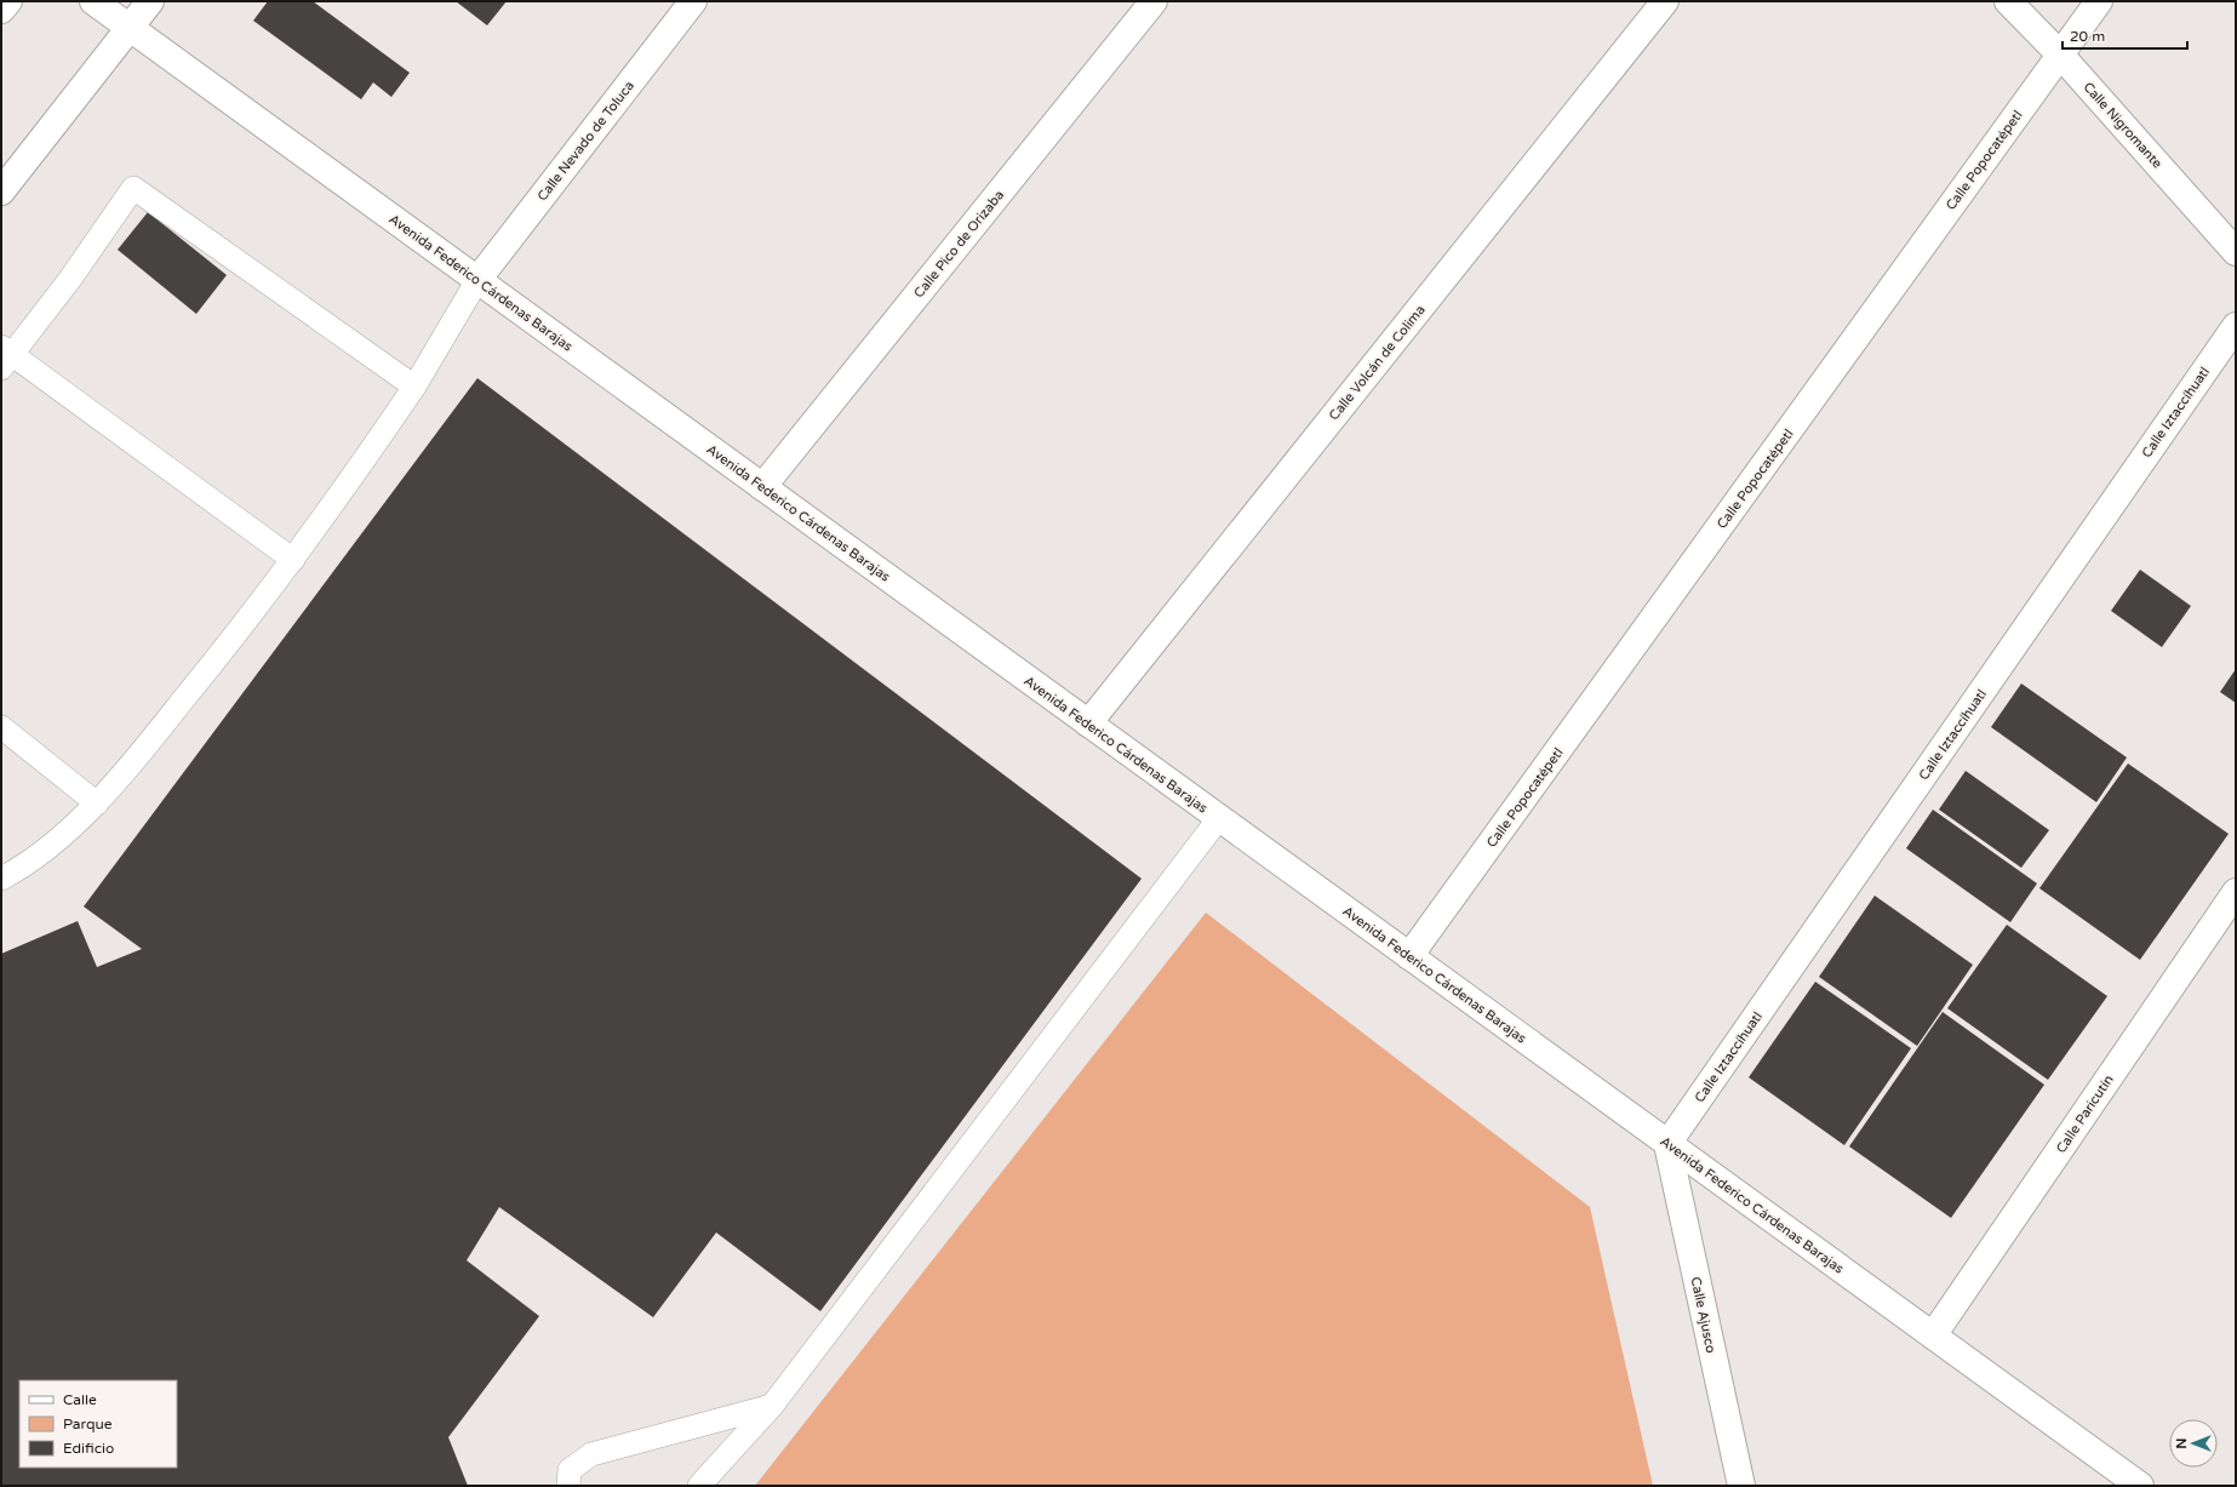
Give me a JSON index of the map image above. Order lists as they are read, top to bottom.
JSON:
{
  "streets": {
    "street": [
      "Calle Nigromante",
      "Calle Nevado de Toluca",
      "Calle Popocatépetl",
      "Calle Pico de Orizaba",
      "Avenida Federico Cárdenas Barajas",
      "Calle Volcán de Colima",
      "Calle Iztaccíhuatl",
      "Calle Paricutín",
      "Calle Ajusco"
    ]
  },
  "crossings": [
    ["Calle Nigromante", "Calle Popocatépetl"],
    ["Calle Nevado de Toluca", "Avenida Federico Cárdenas Barajas"],
    ["Calle Popocatépetl", "Avenida Federico Cárdenas Barajas"],
    ["Calle Pico de Orizaba", "Avenida Federico Cárdenas Barajas"],
    ["Avenida Federico Cárdenas Barajas", "Calle Volcán de Colima"],
    ["Avenida Federico Cárdenas Barajas", "Calle Iztaccíhuatl"],
    ["Avenida Federico Cárdenas Barajas", "Calle Paricutín"],
    ["Avenida Federico Cárdenas Barajas", "Calle Ajusco"],
    ["Calle Iztaccíhuatl", "Calle Ajusco"]
  ],
  "legend": ["Calle", "Parque", "Edificio"],
  "scale_bar": "20 m",
  "north": "left"
}
